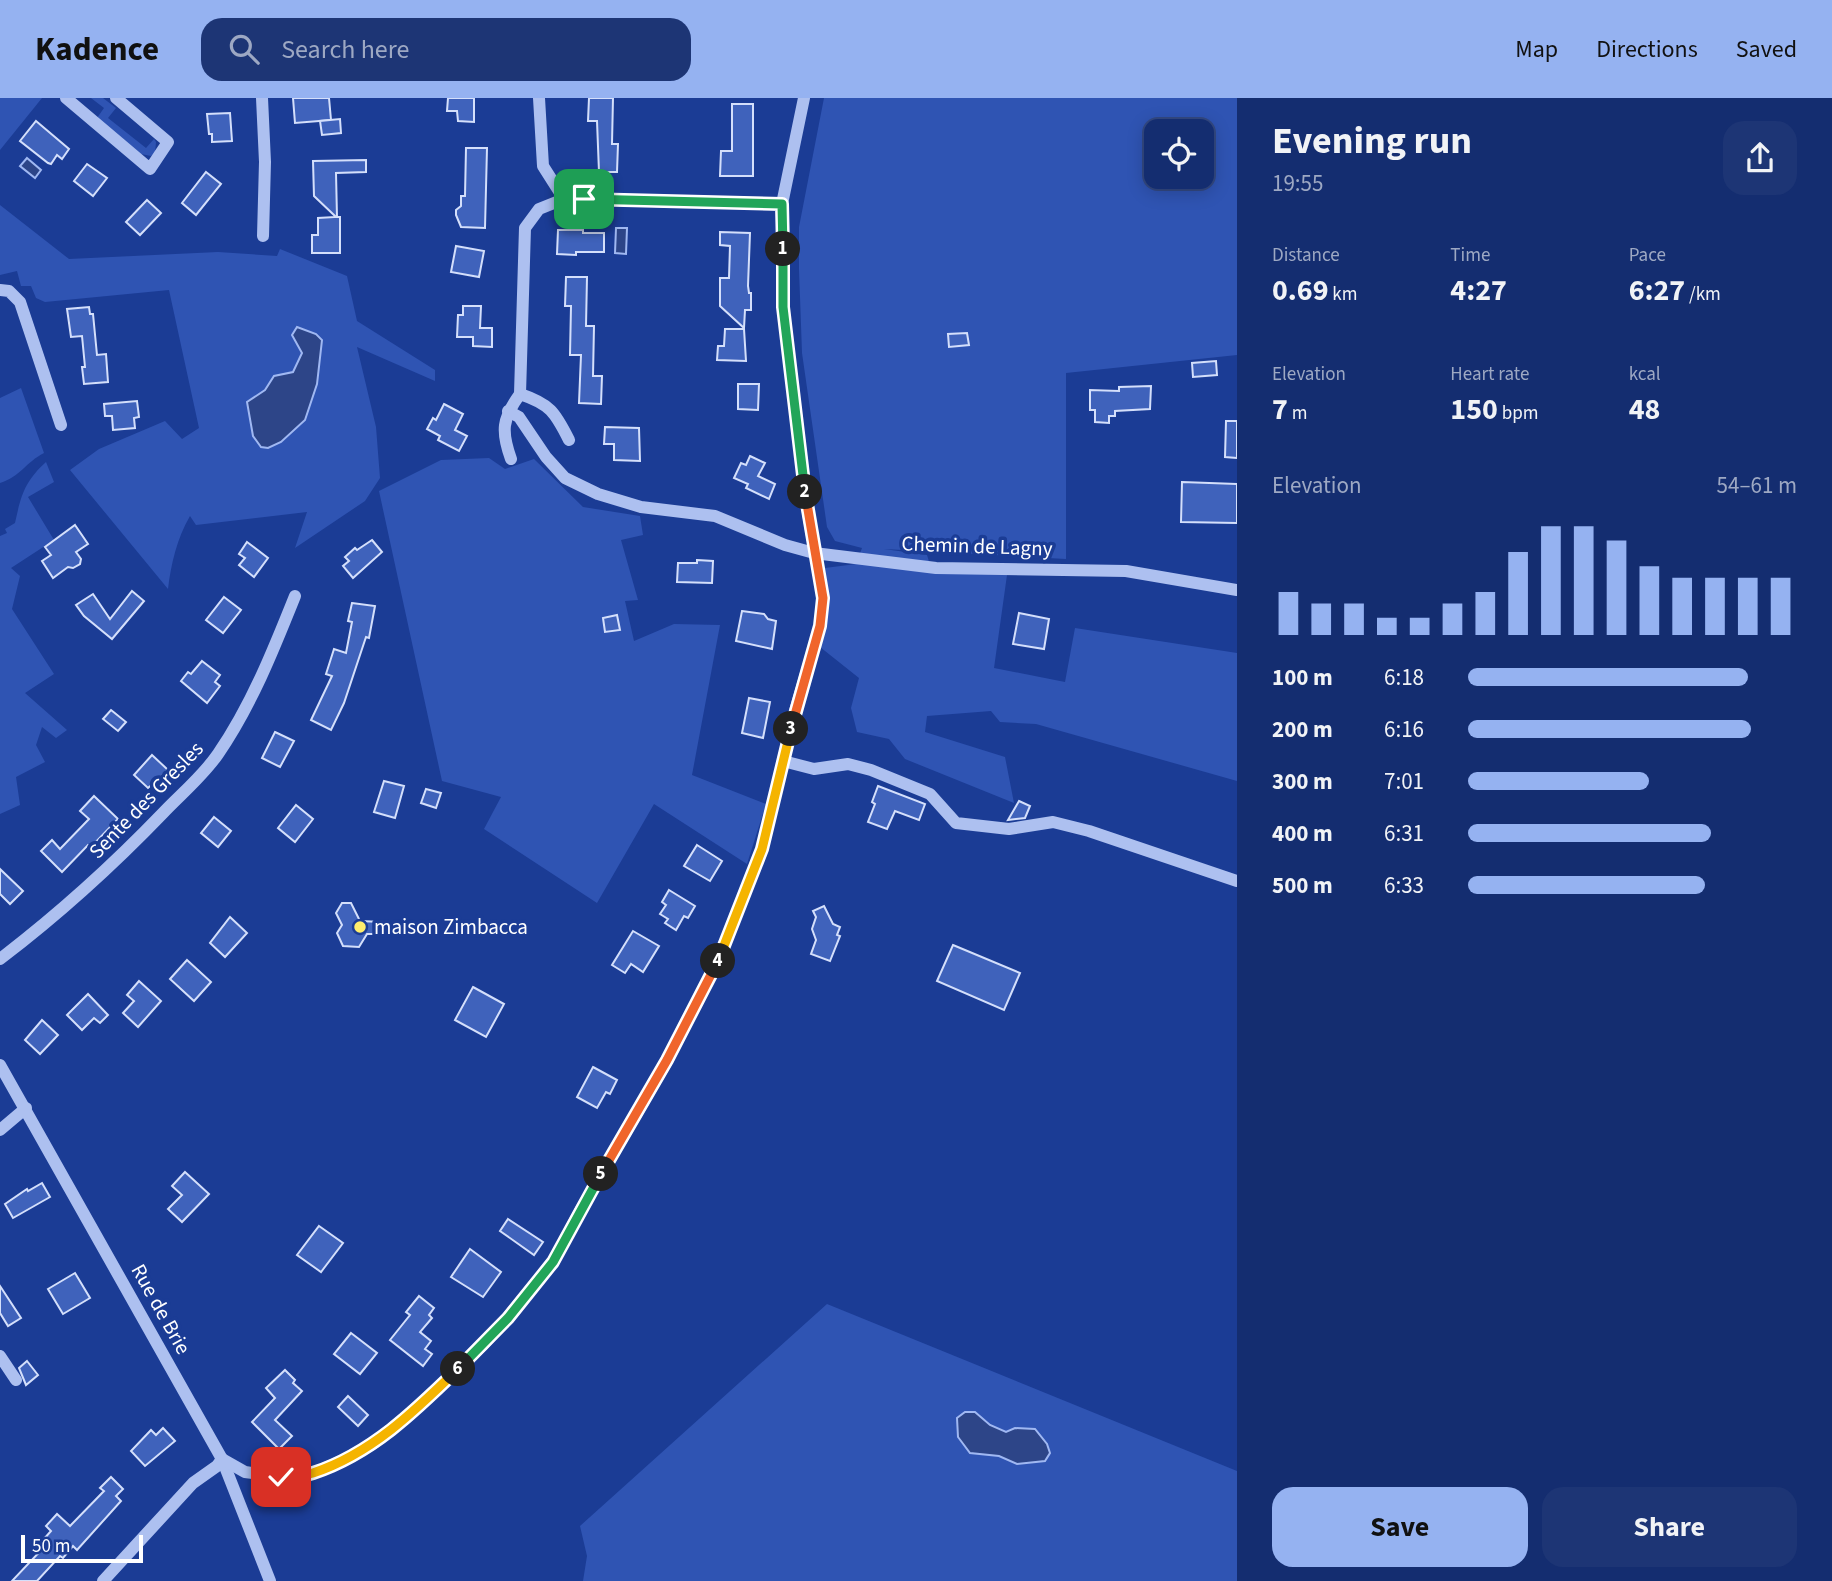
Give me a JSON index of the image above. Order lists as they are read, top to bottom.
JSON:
{
  "streets": {
    "street": ["Chemin de Lagny", "Sente des Gresles", "Rue de Brie"]
  },
  "places": ["maison Zimbacca"],
  "scale_bar": "50 m",
  "page": {
    "header": "Kadence",
    "search": "Search here",
    "nav": ["Map", "Directions", "Saved"],
    "heading": ["Evening run", "19:55"],
    "stats": [
      ["Distance", "0.69 km"],
      ["Time", "4:27"],
      ["Pace", "6:27 /km"],
      ["Elevation", "7 m"],
      ["Heart rate", "150 bpm"],
      ["kcal", "48"]
    ],
    "pins": [
      "1",
      "2",
      "3",
      "4",
      "5",
      "6"
    ],
    "chart": ["Elevation", "54–61 m"],
    "list": [
      {
        "name": "100 m",
        "note": "6:18"
      },
      {
        "name": "200 m",
        "note": "6:16"
      },
      {
        "name": "300 m",
        "note": "7:01"
      },
      {
        "name": "400 m",
        "note": "6:31"
      },
      {
        "name": "500 m",
        "note": "6:33"
      }
    ],
    "buttons": ["Save", "Share"],
    "scale": "50 m"
  }
}
